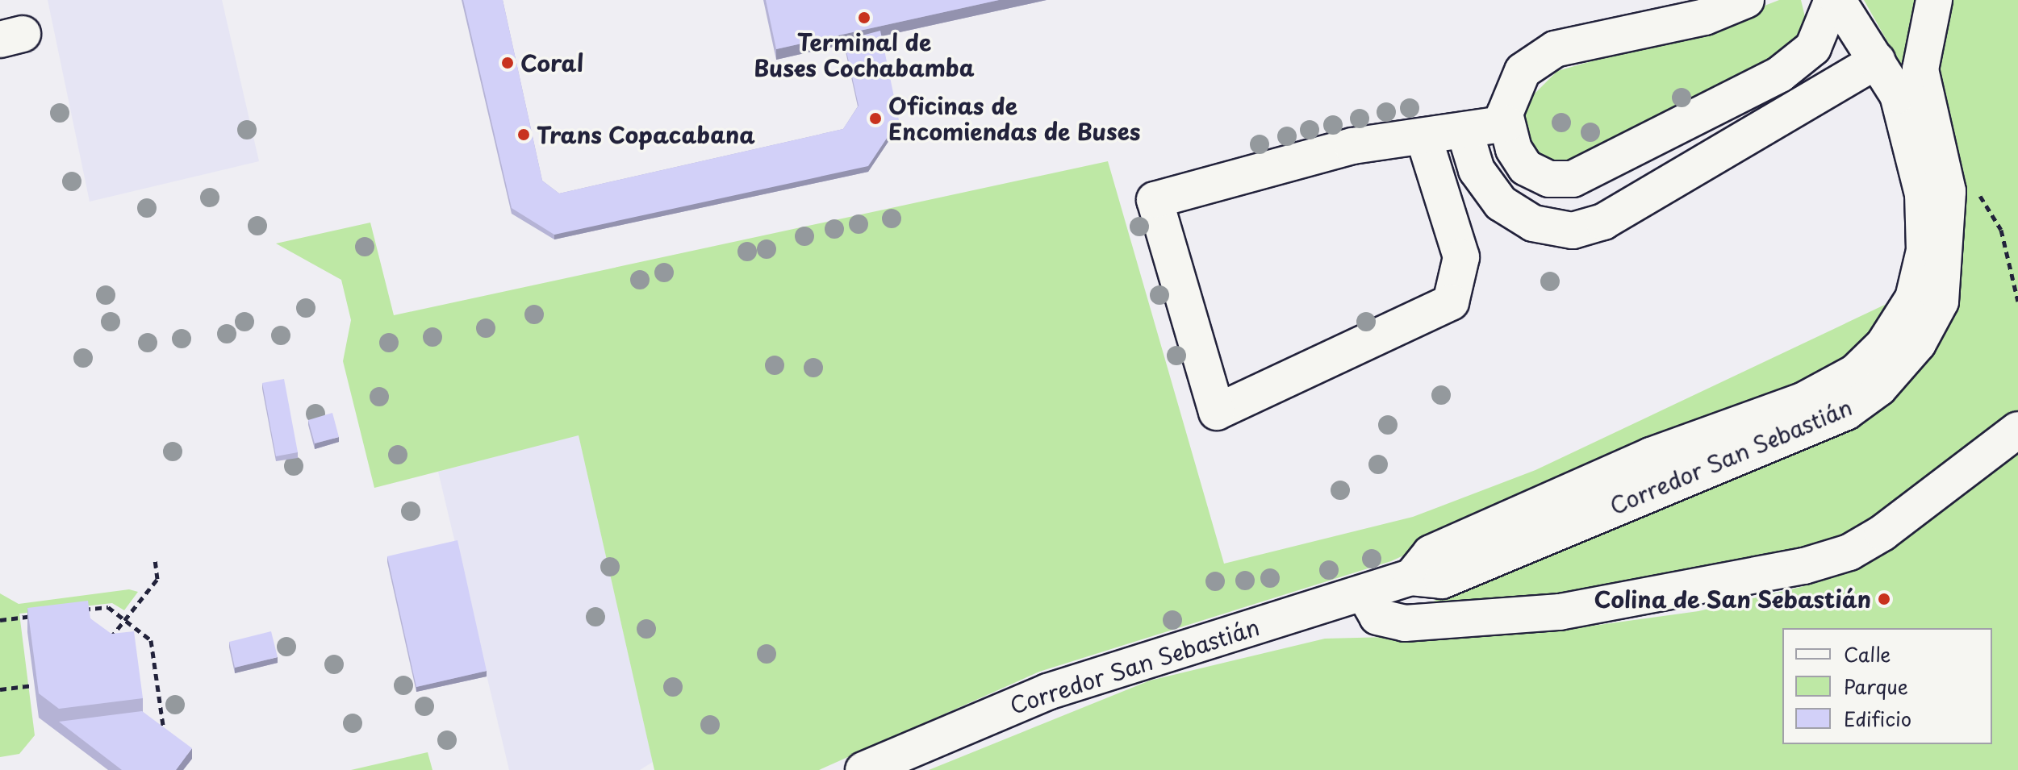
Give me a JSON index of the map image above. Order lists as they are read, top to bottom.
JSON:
{
  "streets": {
    "street": ["Corredor San Sebastián"]
  },
  "places": [
    "Terminal de Buses Cochabamba",
    "Coral",
    "Oficinas de Encomiendas de Buses",
    "Trans Copacabana",
    "Colina de San Sebastián"
  ],
  "legend": ["Calle", "Parque", "Edificio"]
}
